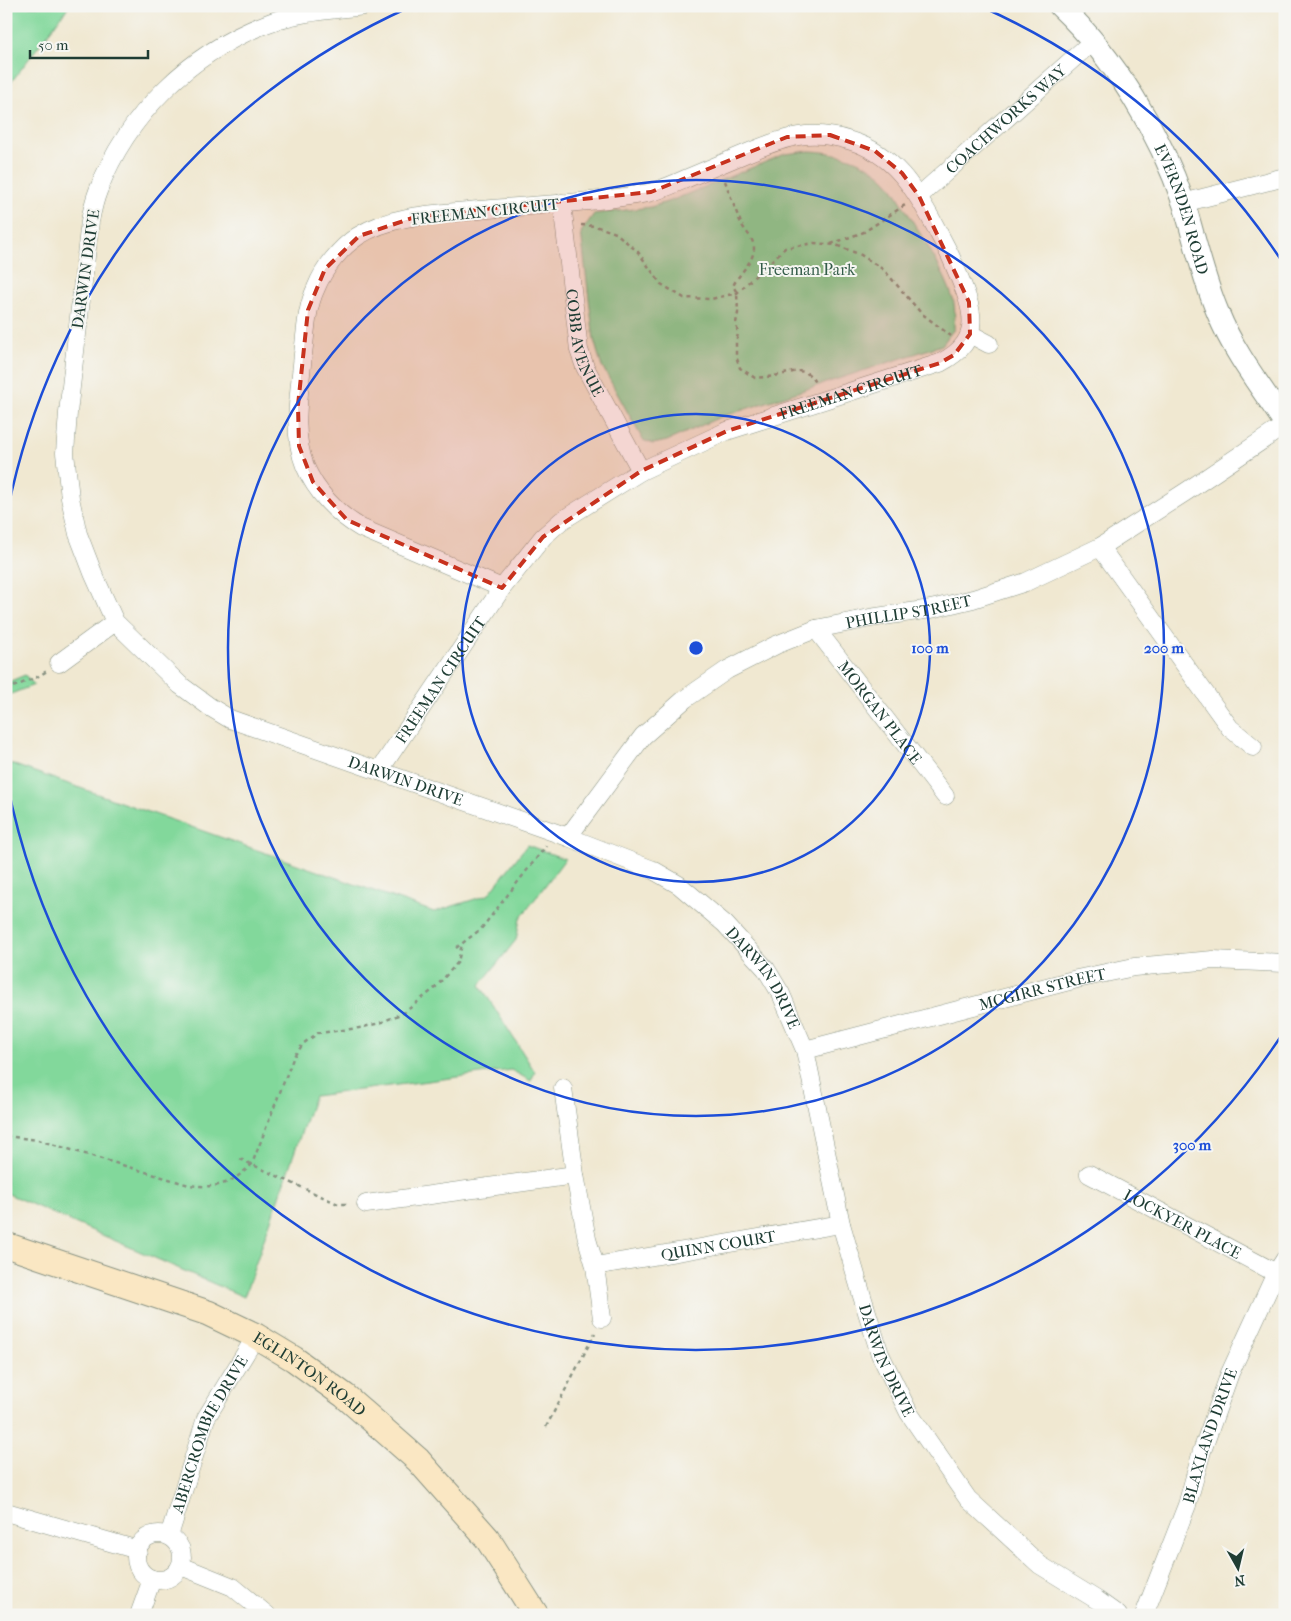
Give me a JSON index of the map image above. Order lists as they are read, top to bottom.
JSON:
{
  "streets": {
    "main road": ["EGLINTON ROAD"],
    "street": [
      "COACHWORKS WAY",
      "EVERNDEN ROAD",
      "FREEMAN CIRCUIT",
      "DARWIN DRIVE",
      "COBB AVENUE",
      "PHILLIP STREET",
      "MORGAN PLACE",
      "MCGIRR STREET",
      "LOCKYER PLACE",
      "QUINN COURT",
      "ABERCROMBIE DRIVE",
      "BLAXLAND DRIVE"
    ]
  },
  "crossings": [
    ["COACHWORKS WAY", "EVERNDEN ROAD"],
    ["COACHWORKS WAY", "FREEMAN CIRCUIT"],
    ["EVERNDEN ROAD", "PHILLIP STREET"],
    ["FREEMAN CIRCUIT", "DARWIN DRIVE"],
    ["FREEMAN CIRCUIT", "COBB AVENUE"],
    ["DARWIN DRIVE", "PHILLIP STREET"],
    ["DARWIN DRIVE", "MCGIRR STREET"],
    ["DARWIN DRIVE", "QUINN COURT"],
    ["PHILLIP STREET", "MORGAN PLACE"],
    ["LOCKYER PLACE", "BLAXLAND DRIVE"],
    ["EGLINTON ROAD", "ABERCROMBIE DRIVE"]
  ],
  "parks": ["Freeman Park"],
  "scale_bar": "50 m",
  "north": "bottom",
  "rings": ["100 m", "200 m", "300 m"]
}
